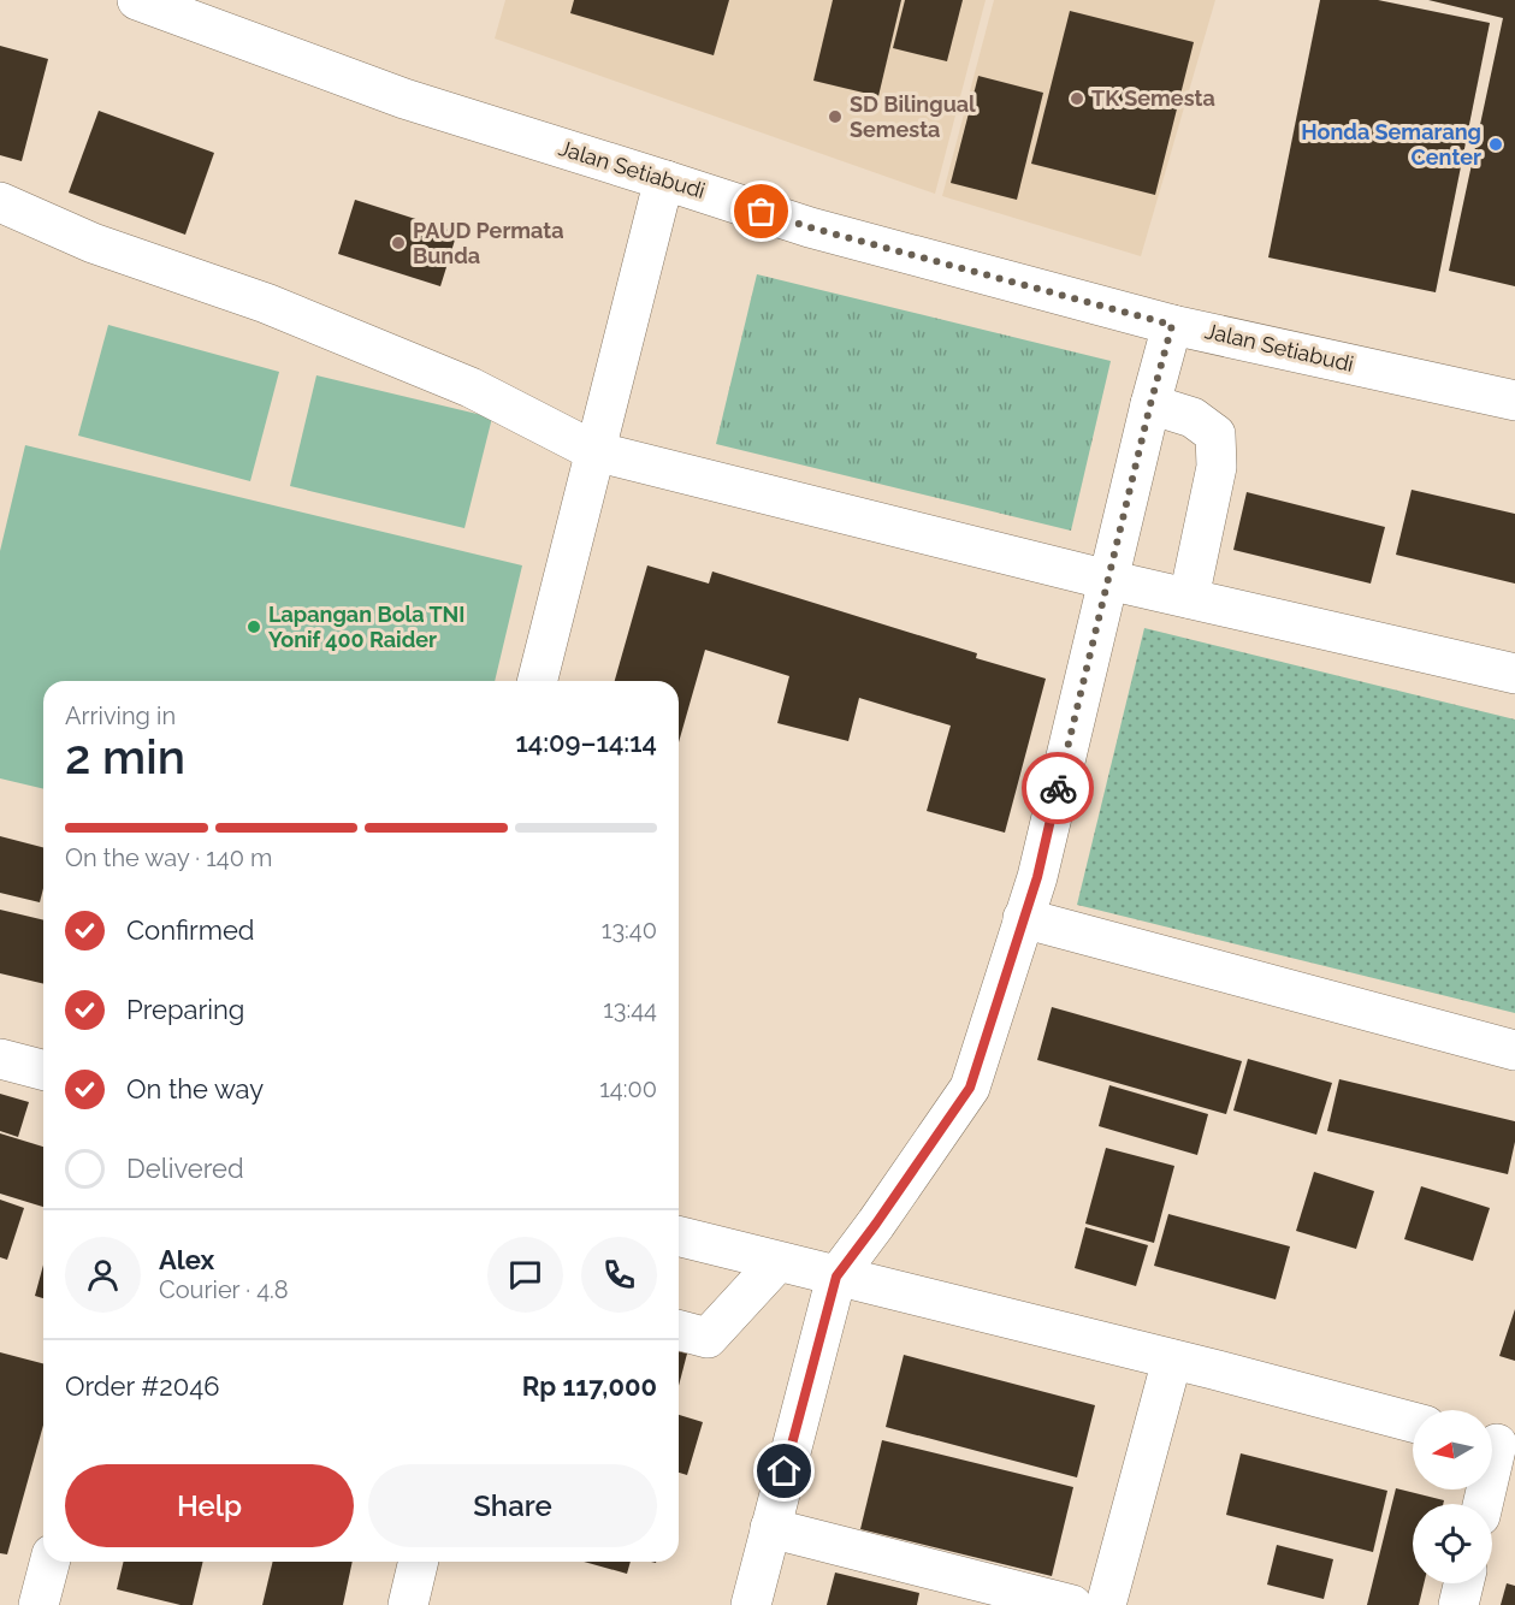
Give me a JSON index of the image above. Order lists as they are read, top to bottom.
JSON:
{
  "streets": {
    "main road": ["Jalan Setiabudi"]
  },
  "places": [
    "TK Semesta",
    "SD Bilingual Semesta",
    "Honda Semarang Center",
    "PAUD Permata Bunda",
    "Lapangan Bola TNI Yonif 400 Raider"
  ],
  "north": "left",
  "page": {
    "heading": ["2 min", "Arriving in", "14:09–14:14"],
    "panel": [
      "Alex",
      "Courier · 4.8",
      "Order #2046",
      "Rp 117,000"
    ],
    "bar": "On the way · 140 m",
    "list": [
      ["Confirmed", "13:40"],
      ["Preparing", "13:44"],
      ["On the way", "14:00"],
      "Delivered"
    ],
    "buttons": ["Help", "Share"]
  }
}
